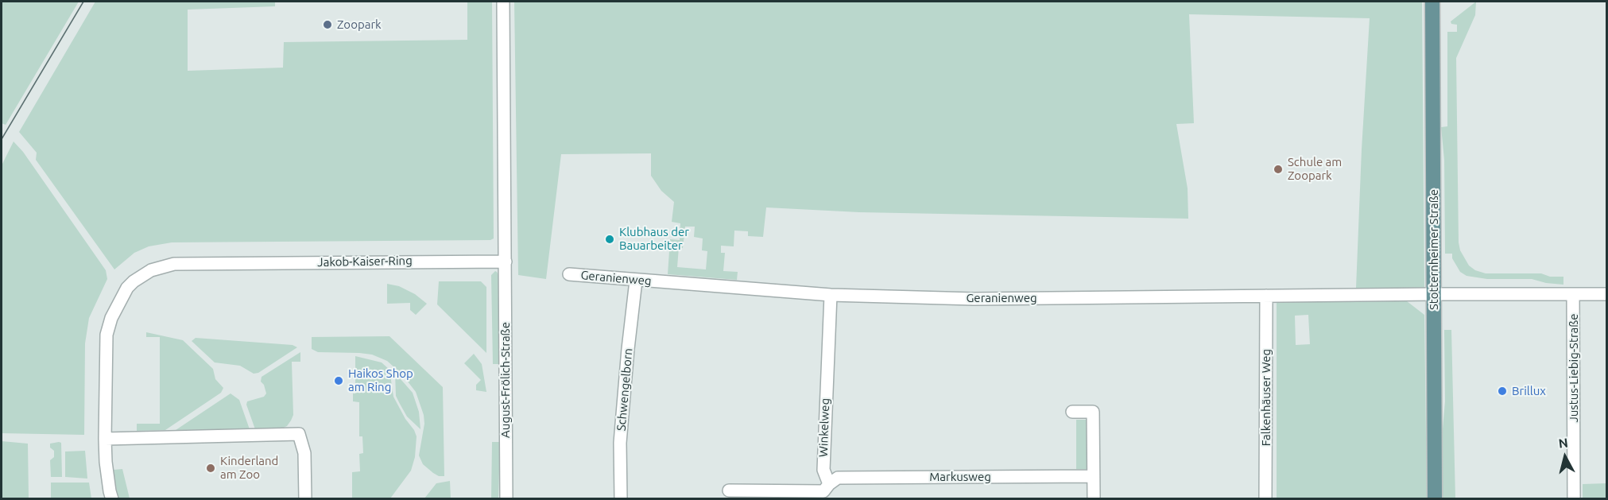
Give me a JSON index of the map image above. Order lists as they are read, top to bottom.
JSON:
{
  "streets": {
    "main road": ["Stotternheimer Straße"],
    "street": [
      "Jakob-Kaiser-Ring",
      "Geranienweg",
      "Justus-Liebig-Straße",
      "August-Frölich-Straße",
      "Schwengelborn",
      "Falkenhäuser Weg",
      "Winkelweg",
      "Markusweg"
    ]
  },
  "crossings": [
    ["Stotternheimer Straße", "Geranienweg"],
    ["Jakob-Kaiser-Ring", "August-Frölich-Straße"],
    ["Geranienweg", "Schwengelborn"],
    ["Geranienweg", "Falkenhäuser Weg"],
    ["Geranienweg", "Winkelweg"],
    ["Winkelweg", "Markusweg"]
  ],
  "places": [
    "Zoopark",
    "Schule am Zoopark",
    "Klubhaus der Bauarbeiter",
    "Haikos Shop am Ring",
    "Brillux",
    "Kinderland am Zoo"
  ],
  "north": "top"
}
